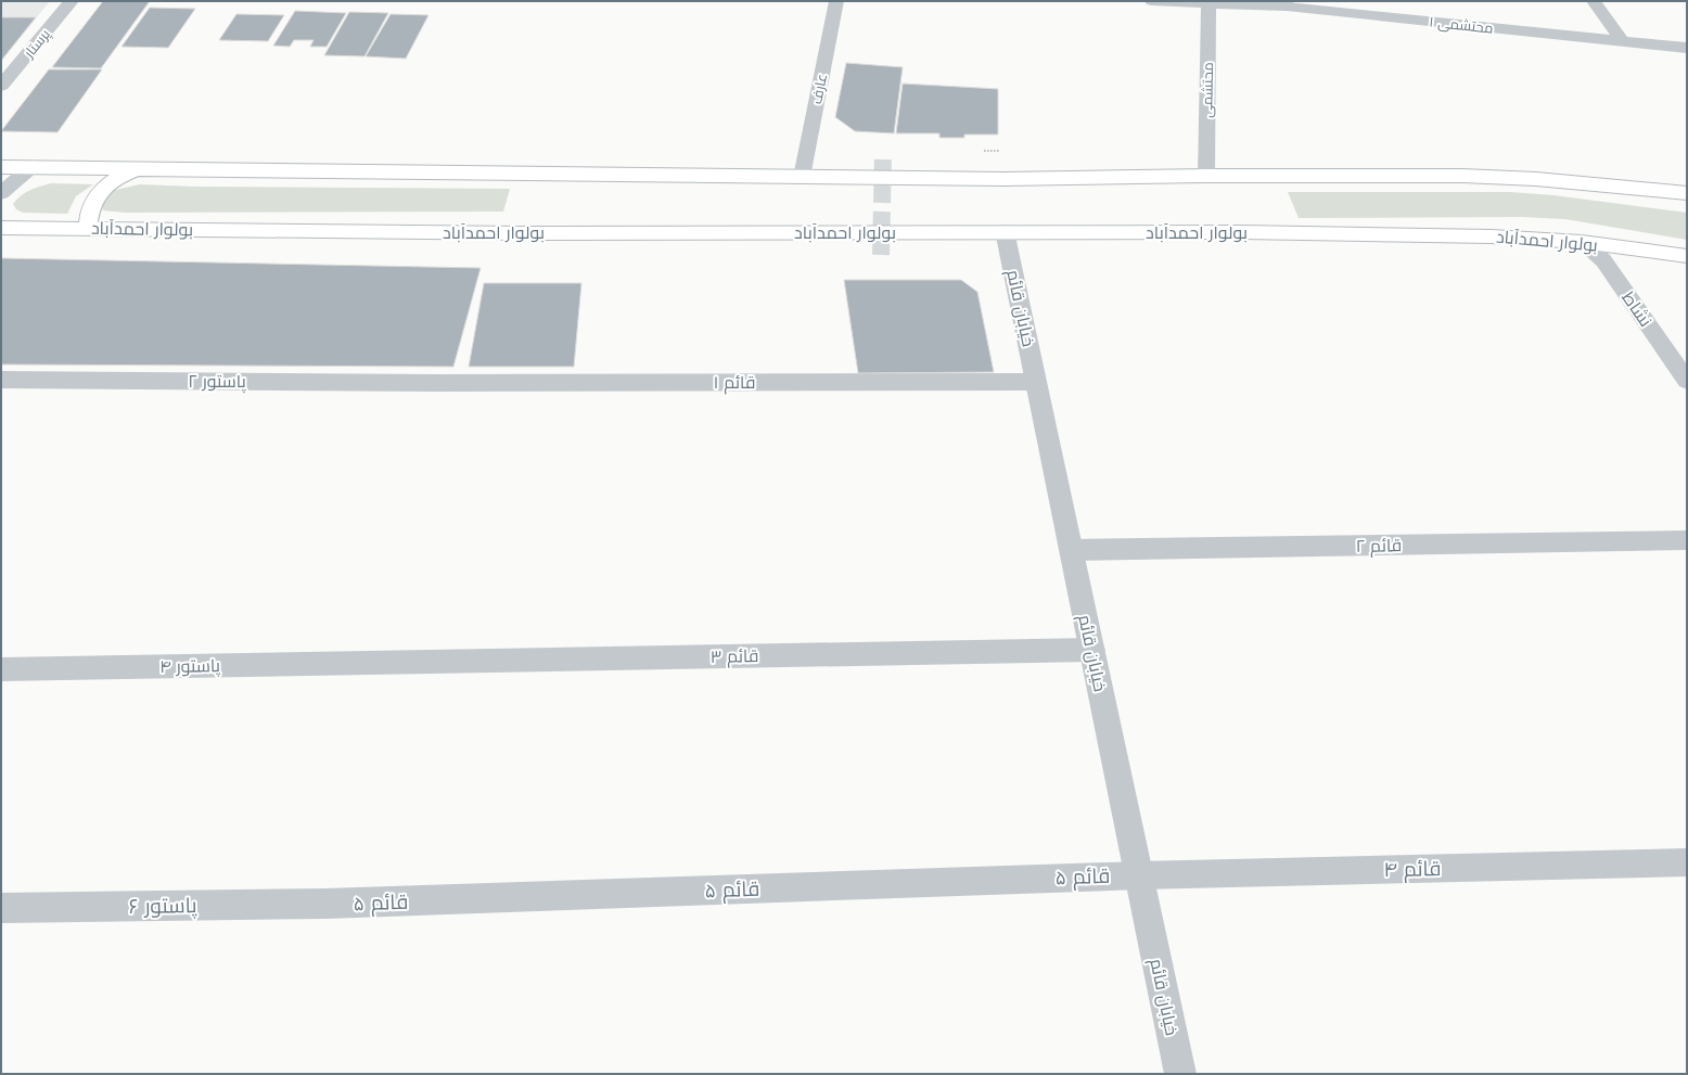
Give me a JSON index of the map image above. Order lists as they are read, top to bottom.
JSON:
{
  "streets": {
    "main road": ["بولوار احمدآباد"],
    "street": [
      "محتشمی ۱",
      "پرستار",
      "عارف",
      "محتشمی",
      "خیابان قائم",
      "نشاط",
      "پاستور ۲",
      "قائم ۱",
      "قائم ۲",
      "قائم ۳",
      "پاستور ۴",
      "قائم ۴",
      "قائم ۵",
      "پاستور ۶"
    ]
  },
  "crossings": [
    ["محتشمی ۱", "محتشمی"],
    ["بولوار احمدآباد", "خیابان قائم"],
    ["بولوار احمدآباد", "نشاط"],
    ["خیابان قائم", "قائم ۱"],
    ["خیابان قائم", "قائم ۲"],
    ["خیابان قائم", "قائم ۳"],
    ["خیابان قائم", "قائم ۴"],
    ["خیابان قائم", "قائم ۵"],
    ["پاستور ۲", "قائم ۱"],
    ["قائم ۳", "پاستور ۴"],
    ["قائم ۴", "قائم ۵"],
    ["قائم ۵", "پاستور ۶"]
  ]
}
